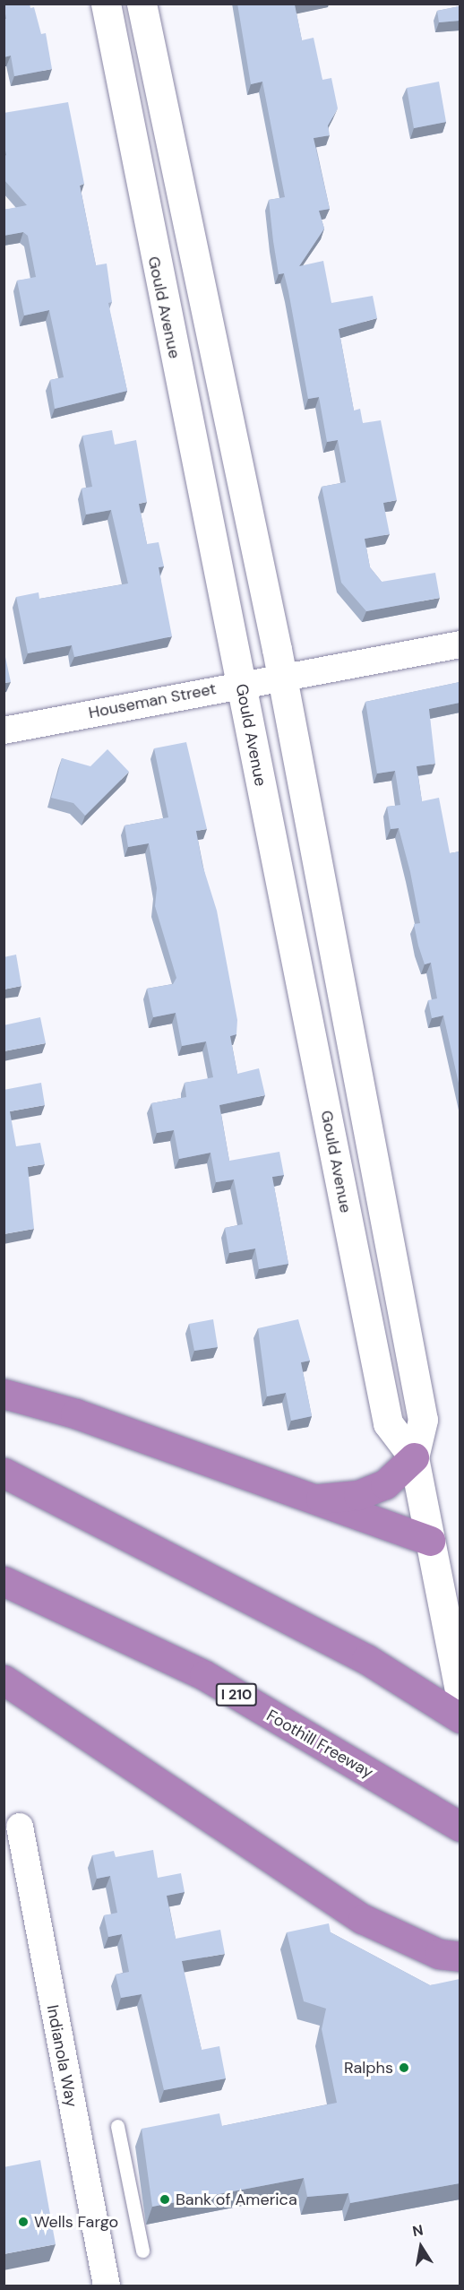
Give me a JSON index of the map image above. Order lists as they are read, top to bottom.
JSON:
{
  "streets": {
    "highway": ["I 210", "Foothill Freeway"],
    "street": ["Gould Avenue", "Houseman Street", "Indianola Way"]
  },
  "crossings": [
    ["Gould Avenue", "Houseman Street"]
  ],
  "places": ["Ralphs", "Bank of America", "Wells Fargo"],
  "north": "top"
}
